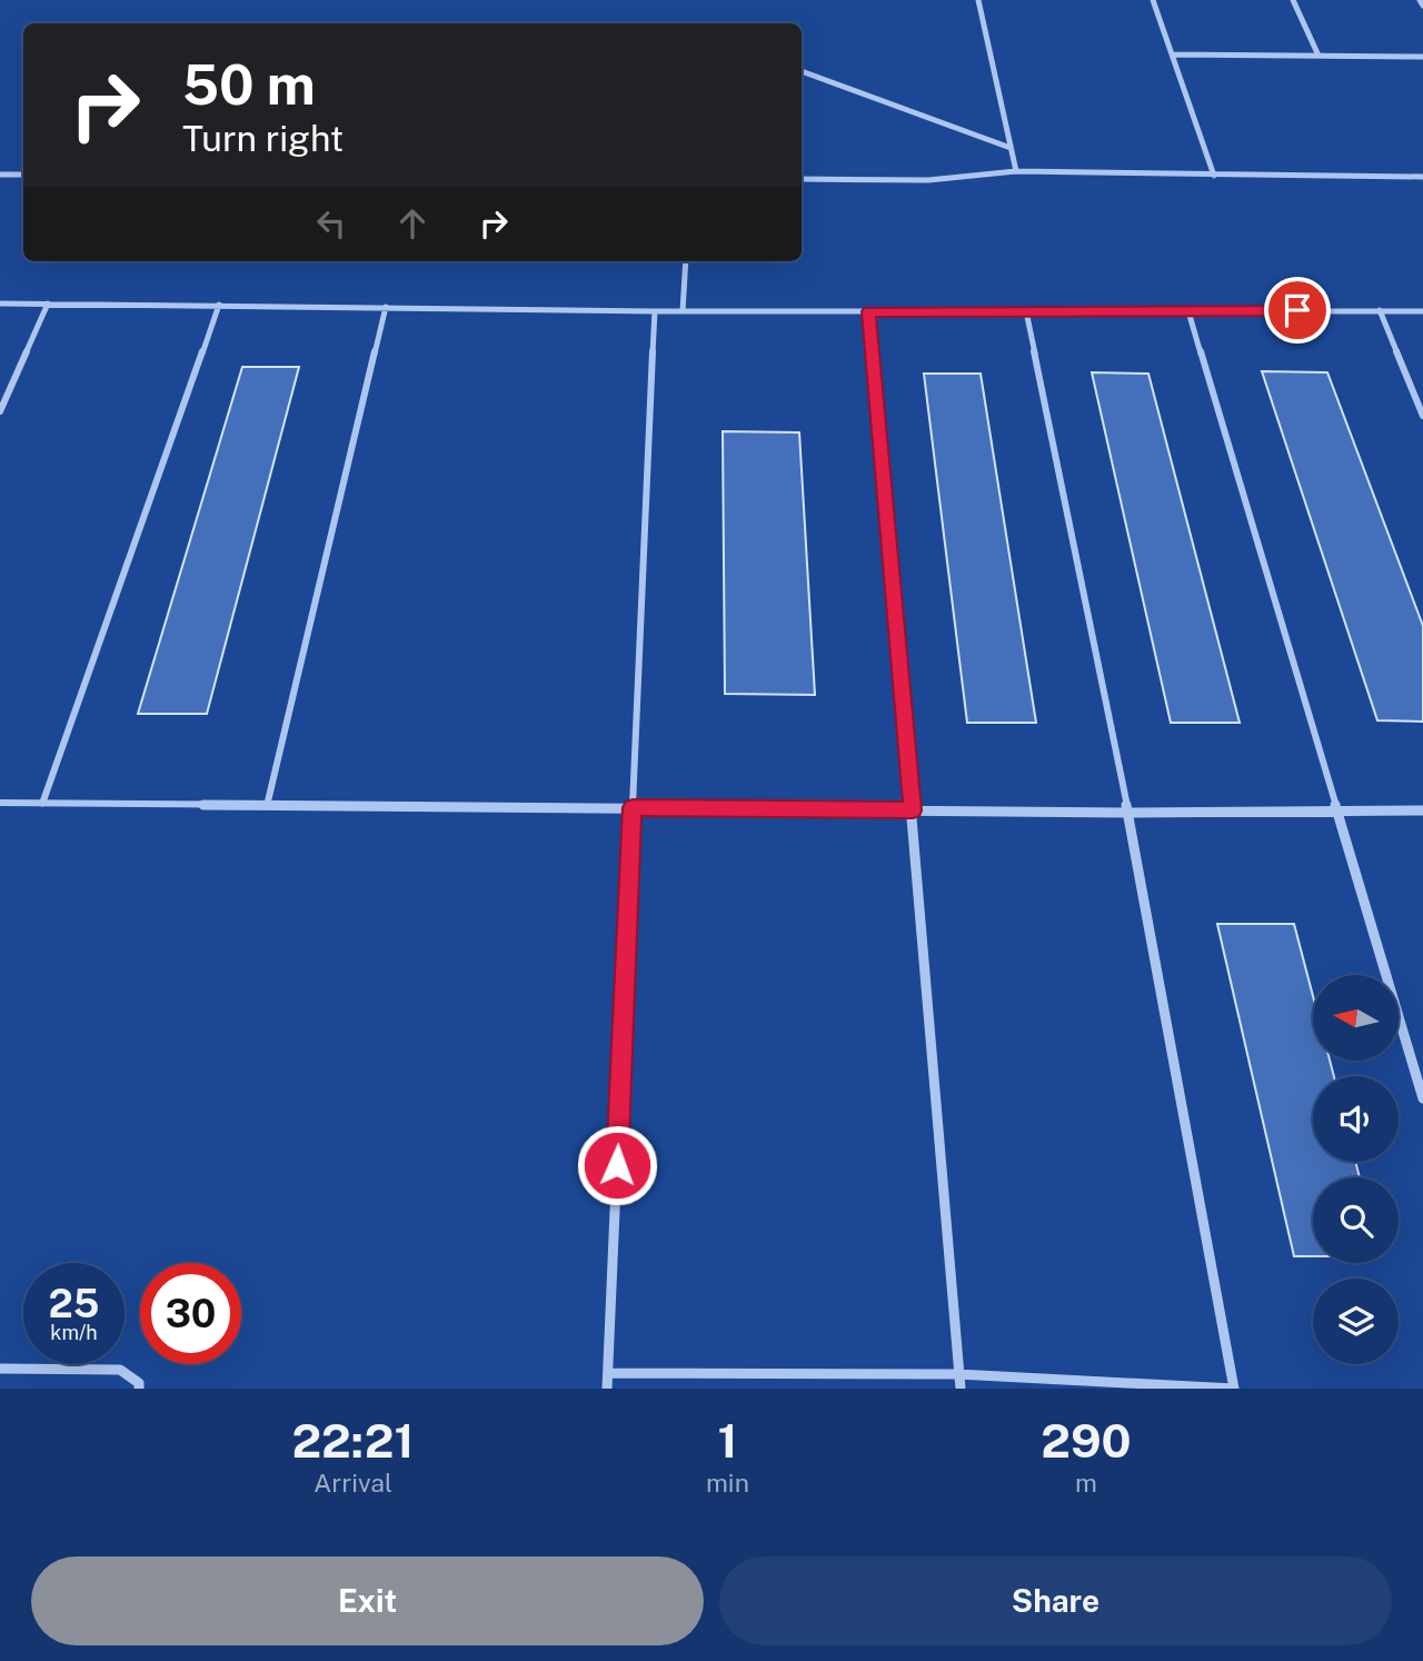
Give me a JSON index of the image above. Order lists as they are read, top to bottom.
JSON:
{
  "north": "left",
  "page": {
    "turn": ["50 m", "Turn right"],
    "speed": "25 km/h",
    "limit": "30",
    "eta": [
      "22:21",
      "Arrival",
      "1",
      "min",
      "290",
      "m"
    ],
    "buttons": ["Exit", "Share"]
  }
}
